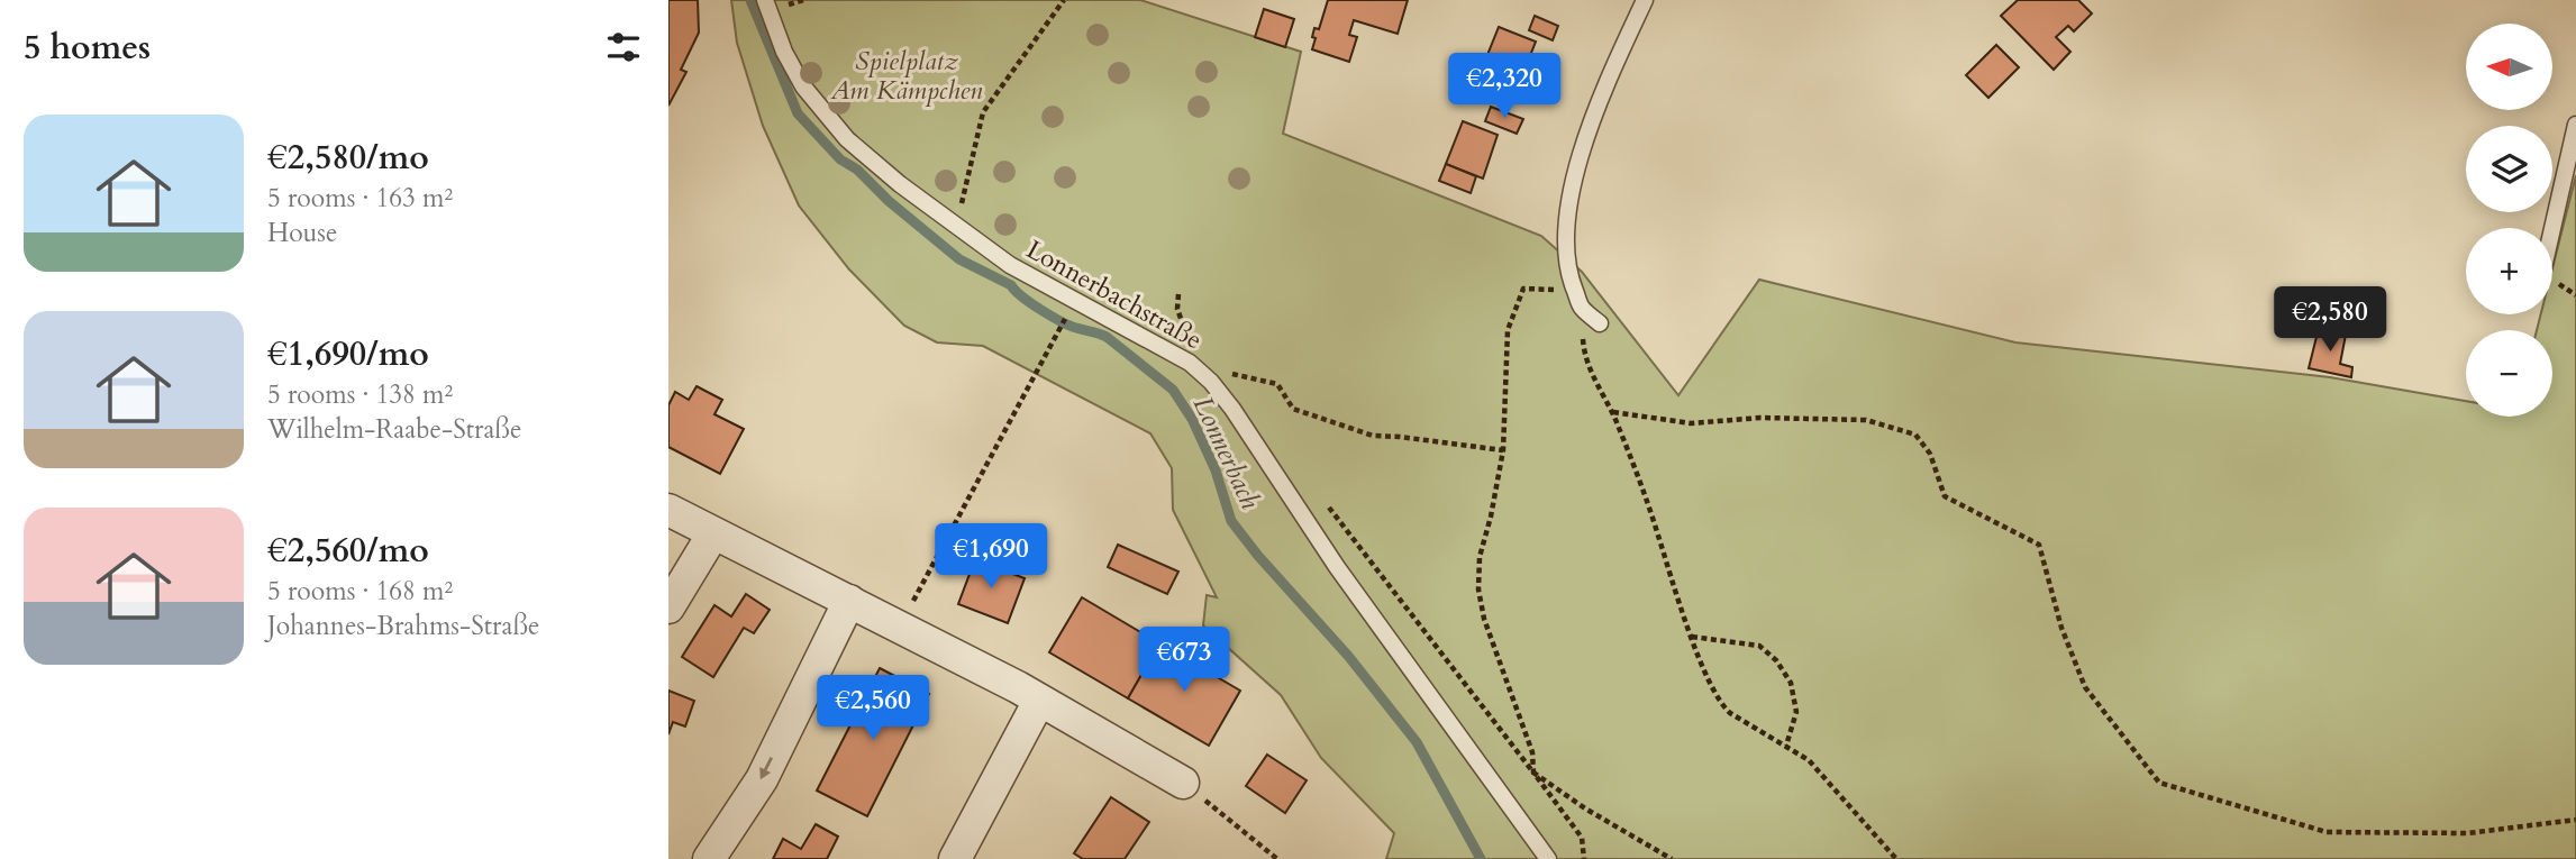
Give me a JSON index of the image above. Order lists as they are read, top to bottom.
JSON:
{
  "streets": {
    "lane": ["Lonnerbachstraße"]
  },
  "water": ["Lonnerbach"],
  "parks": ["Spielplatz Am Kämpchen"],
  "north": "left",
  "page": {
    "heading": "5 homes",
    "map_buttons": ["+", "−"],
    "price": [
      "€2,320",
      "€2,580",
      "€1,690",
      "€673",
      "€2,560"
    ],
    "list": [
      {
        "name": "€2,580/mo",
        "note": "5 rooms · 163 m² · House"
      },
      {
        "name": "€1,690/mo",
        "note": "5 rooms · 138 m² · Wilhelm-Raabe-Straße"
      },
      {
        "name": "€2,560/mo",
        "note": "5 rooms · 168 m² · Johannes-Brahms-Straße"
      }
    ]
  }
}
